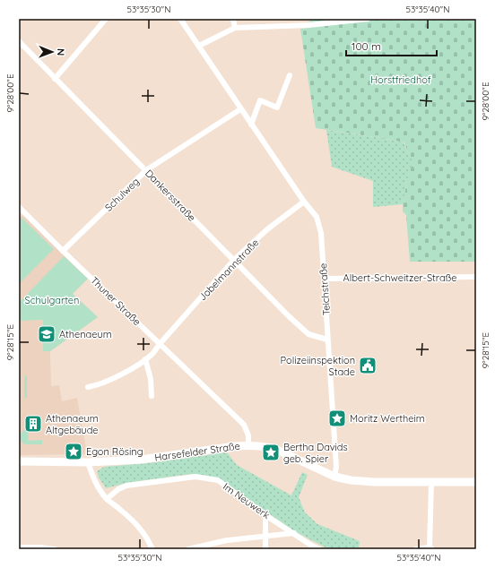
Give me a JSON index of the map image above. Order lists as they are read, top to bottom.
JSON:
{
  "streets": {
    "main road": ["Harsefelder Straße"],
    "street": [
      "Schulweg",
      "Dankersstraße",
      "Jobelmannstraße",
      "Albert-Schweitzer-Straße",
      "Teichstraße",
      "Thuner Straße",
      "Im Neuwerk"
    ]
  },
  "crossings": [
    ["Schulweg", "Dankersstraße"],
    ["Schulweg", "Teichstraße"],
    ["Schulweg", "Thuner Straße"],
    ["Dankersstraße", "Jobelmannstraße"],
    ["Dankersstraße", "Teichstraße"],
    ["Jobelmannstraße", "Teichstraße"],
    ["Jobelmannstraße", "Thuner Straße"],
    ["Albert-Schweitzer-Straße", "Teichstraße"],
    ["Teichstraße", "Harsefelder Straße"],
    ["Thuner Straße", "Harsefelder Straße"]
  ],
  "parks": ["Horstfriedhof", "Schulgarten"],
  "places": {
    "school or university": ["Athenaeum"],
    "public building": ["Polizeiinspektion Stade"],
    "place": ["Moritz Wertheim", "Egon Rösing", "Bertha Davids geb. Spier"],
    "building": ["Athenaeum Altgebäude"]
  },
  "scale_bar": "100 m",
  "north": "right",
  "coordinates": [
    "53°35'30\"N",
    "53°35'40\"N",
    "9°28'00\"E",
    "9°28'15\"E"
  ]
}
